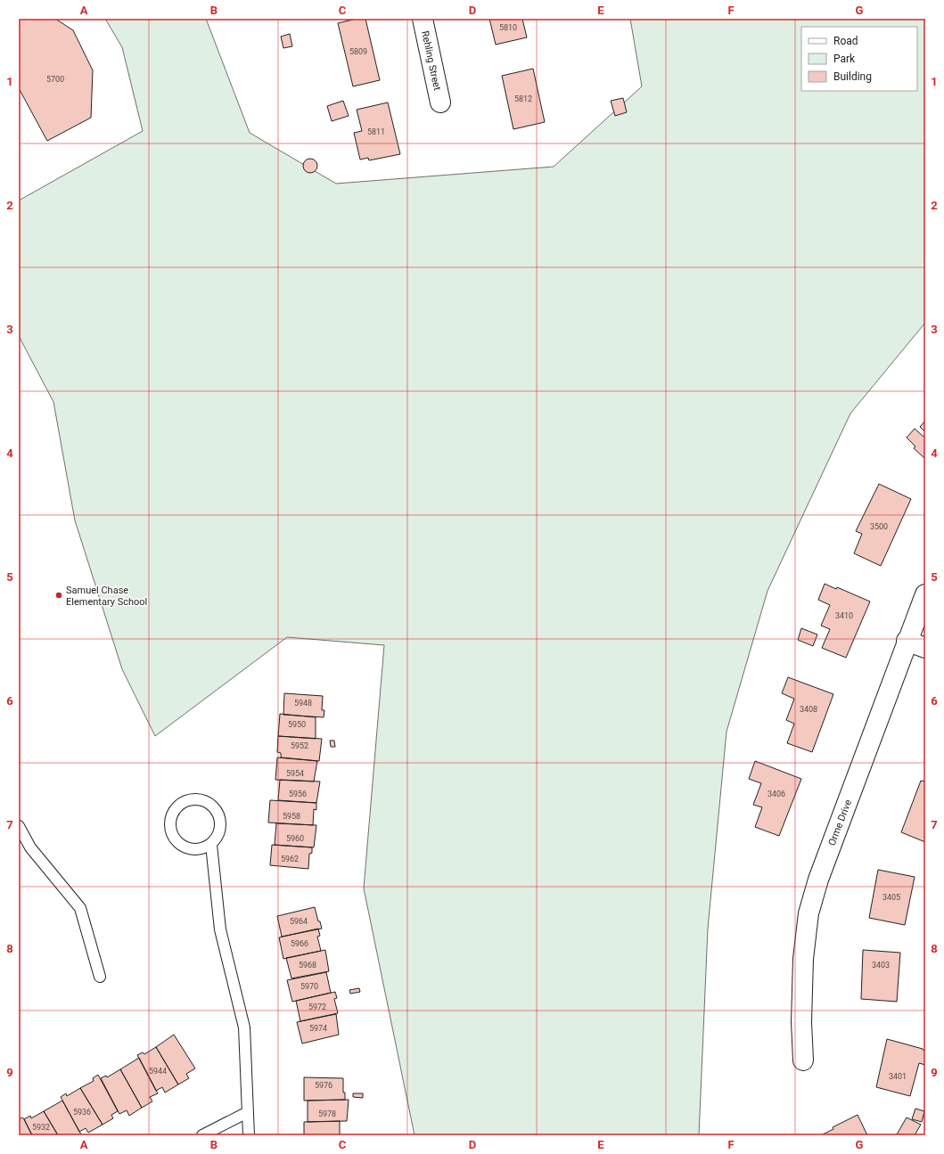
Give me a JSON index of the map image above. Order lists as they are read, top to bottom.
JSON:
{
  "streets": {
    "street": ["Rehling Street", "Orme Drive"]
  },
  "places": ["Samuel Chase Elementary School"],
  "house_numbers": [
    "5810",
    "5809",
    "5700",
    "5812",
    "5811",
    "3500",
    "3410",
    "5948",
    "3408",
    "5950",
    "5952",
    "5954",
    "5956",
    "3406",
    "5958",
    "5960",
    "5962",
    "3405",
    "5964",
    "5966",
    "5968",
    "3403",
    "5970",
    "5972",
    "5974",
    "5944",
    "3401",
    "5976",
    "5936",
    "5978",
    "5932"
  ],
  "legend": ["Road", "Park", "Building"],
  "grid": {
    "columns": [
      "A",
      "B",
      "C",
      "D",
      "E",
      "F",
      "G"
    ],
    "rows": [
      "1",
      "2",
      "3",
      "4",
      "5",
      "6",
      "7",
      "8",
      "9"
    ]
  }
}
